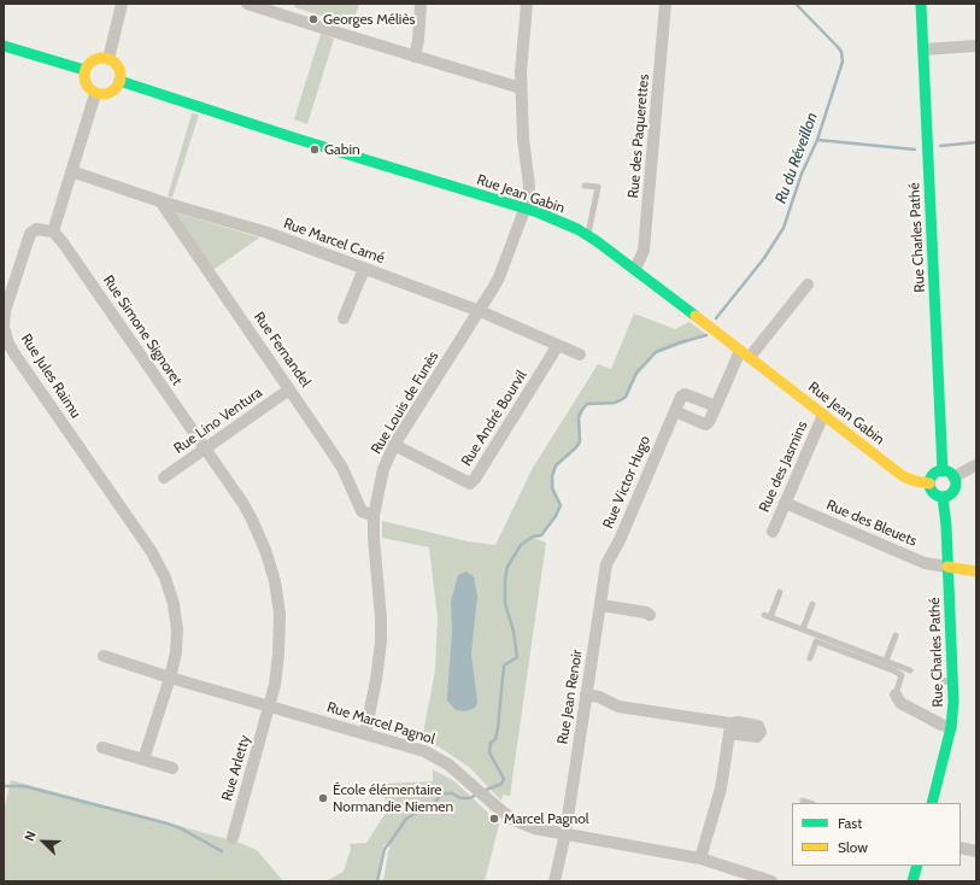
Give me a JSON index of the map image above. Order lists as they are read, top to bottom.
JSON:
{
  "streets": {
    "street": [
      "Rue des Paquerettes",
      "Rue Jean Gabin",
      "Rue Charles Pathé",
      "Rue Marcel Carné",
      "Rue Simone Signoret",
      "Rue Fernandel",
      "Rue Jules Raimu",
      "Rue Louis de Funès",
      "Rue André Bourvil",
      "Rue Lino Ventura",
      "Rue des Jasmins",
      "Rue Victor Hugo",
      "Rue des Bleuets",
      "Rue Jean Renoir",
      "Rue Marcel Pagnol",
      "Rue Arletty"
    ]
  },
  "crossings": [
    ["Rue des Paquerettes", "Rue Jean Gabin"],
    ["Rue Jean Gabin", "Rue Charles Pathé"],
    ["Rue Jean Gabin", "Rue Louis de Funès"],
    ["Rue Jean Gabin", "Rue des Jasmins"],
    ["Rue Charles Pathé", "Rue des Bleuets"],
    ["Rue Marcel Carné", "Rue Fernandel"],
    ["Rue Marcel Carné", "Rue Louis de Funès"],
    ["Rue Marcel Carné", "Rue André Bourvil"],
    ["Rue Simone Signoret", "Rue Jules Raimu"],
    ["Rue Simone Signoret", "Rue Lino Ventura"],
    ["Rue Simone Signoret", "Rue Marcel Pagnol"],
    ["Rue Simone Signoret", "Rue Arletty"],
    ["Rue Fernandel", "Rue Louis de Funès"],
    ["Rue Fernandel", "Rue Lino Ventura"],
    ["Rue Jules Raimu", "Rue Marcel Pagnol"],
    ["Rue Louis de Funès", "Rue André Bourvil"],
    ["Rue Louis de Funès", "Rue Marcel Pagnol"],
    ["Rue des Jasmins", "Rue des Bleuets"],
    ["Rue Victor Hugo", "Rue Jean Renoir"],
    ["Rue Jean Renoir", "Rue Marcel Pagnol"],
    ["Rue Marcel Pagnol", "Rue Arletty"]
  ],
  "water": ["Ru du Réveillon"],
  "places": [
    "Georges Méliès",
    "Gabin",
    "École élémentaire Normandie Niemen",
    "Marcel Pagnol"
  ],
  "legend": ["Fast", "Slow"],
  "north": "top left"
}
